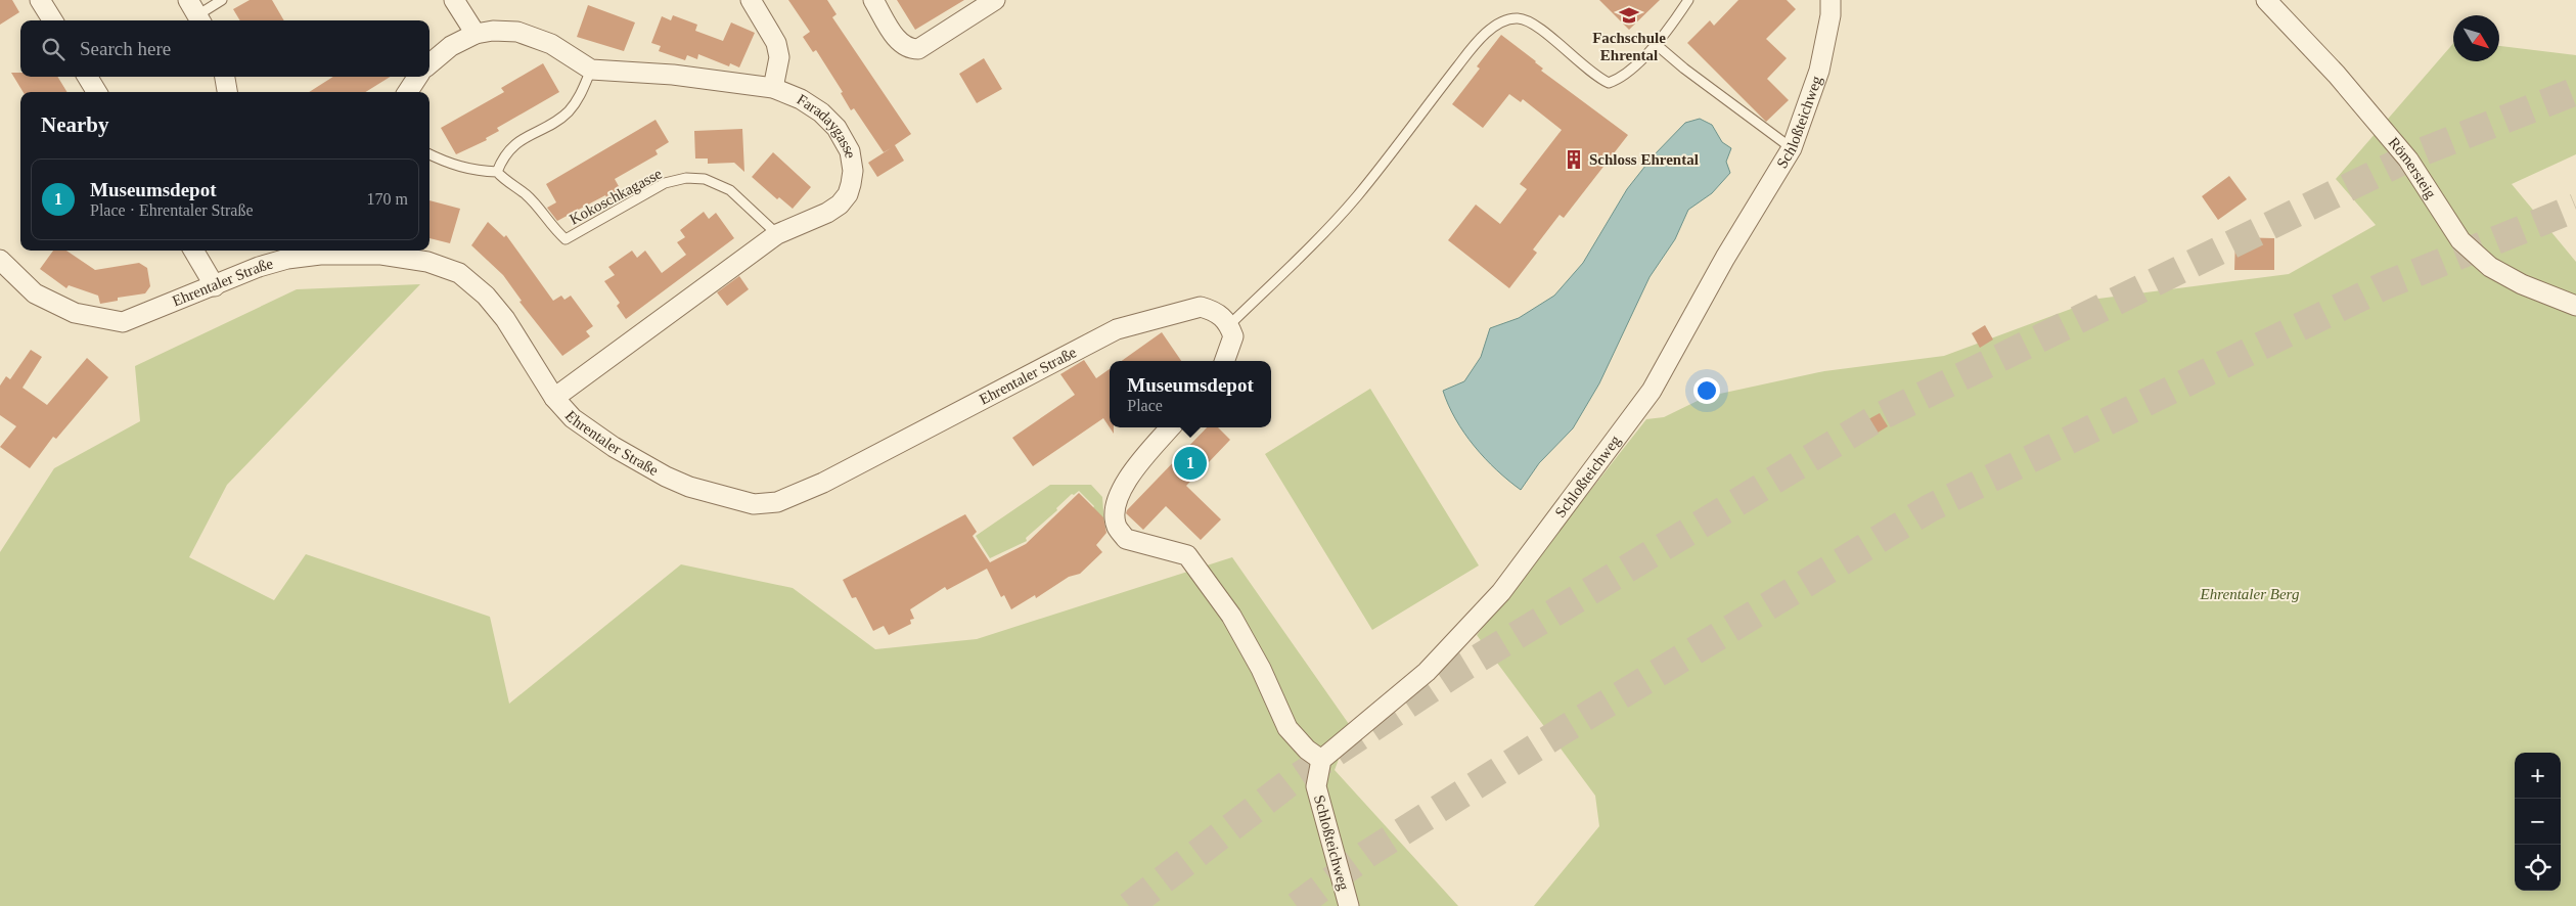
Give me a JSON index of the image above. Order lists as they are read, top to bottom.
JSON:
{
  "streets": {
    "street": [
      "Schloßteichweg",
      "Faradaygasse",
      "Römersteig",
      "Ehrentaler Straße"
    ],
    "lane": ["Kokoschkagasse"]
  },
  "crossings": [
    ["Faradaygasse", "Kokoschkagasse"],
    ["Faradaygasse", "Ehrentaler Straße"]
  ],
  "parks": ["Ehrentaler Berg"],
  "places": {
    "school or university": ["Fachschule Ehrental"],
    "building": ["Schloss Ehrental"]
  },
  "north": "bottom right",
  "page": {
    "search": "Search here",
    "heading": "Nearby",
    "list": [
      {
        "mark": "1",
        "name": "Museumsdepot",
        "note": "Place · Ehrentaler Straße",
        "value": "170 m"
      }
    ],
    "popup": ["Museumsdepot", "Place"],
    "pins": "1",
    "map_buttons": ["+", "−"]
  }
}
